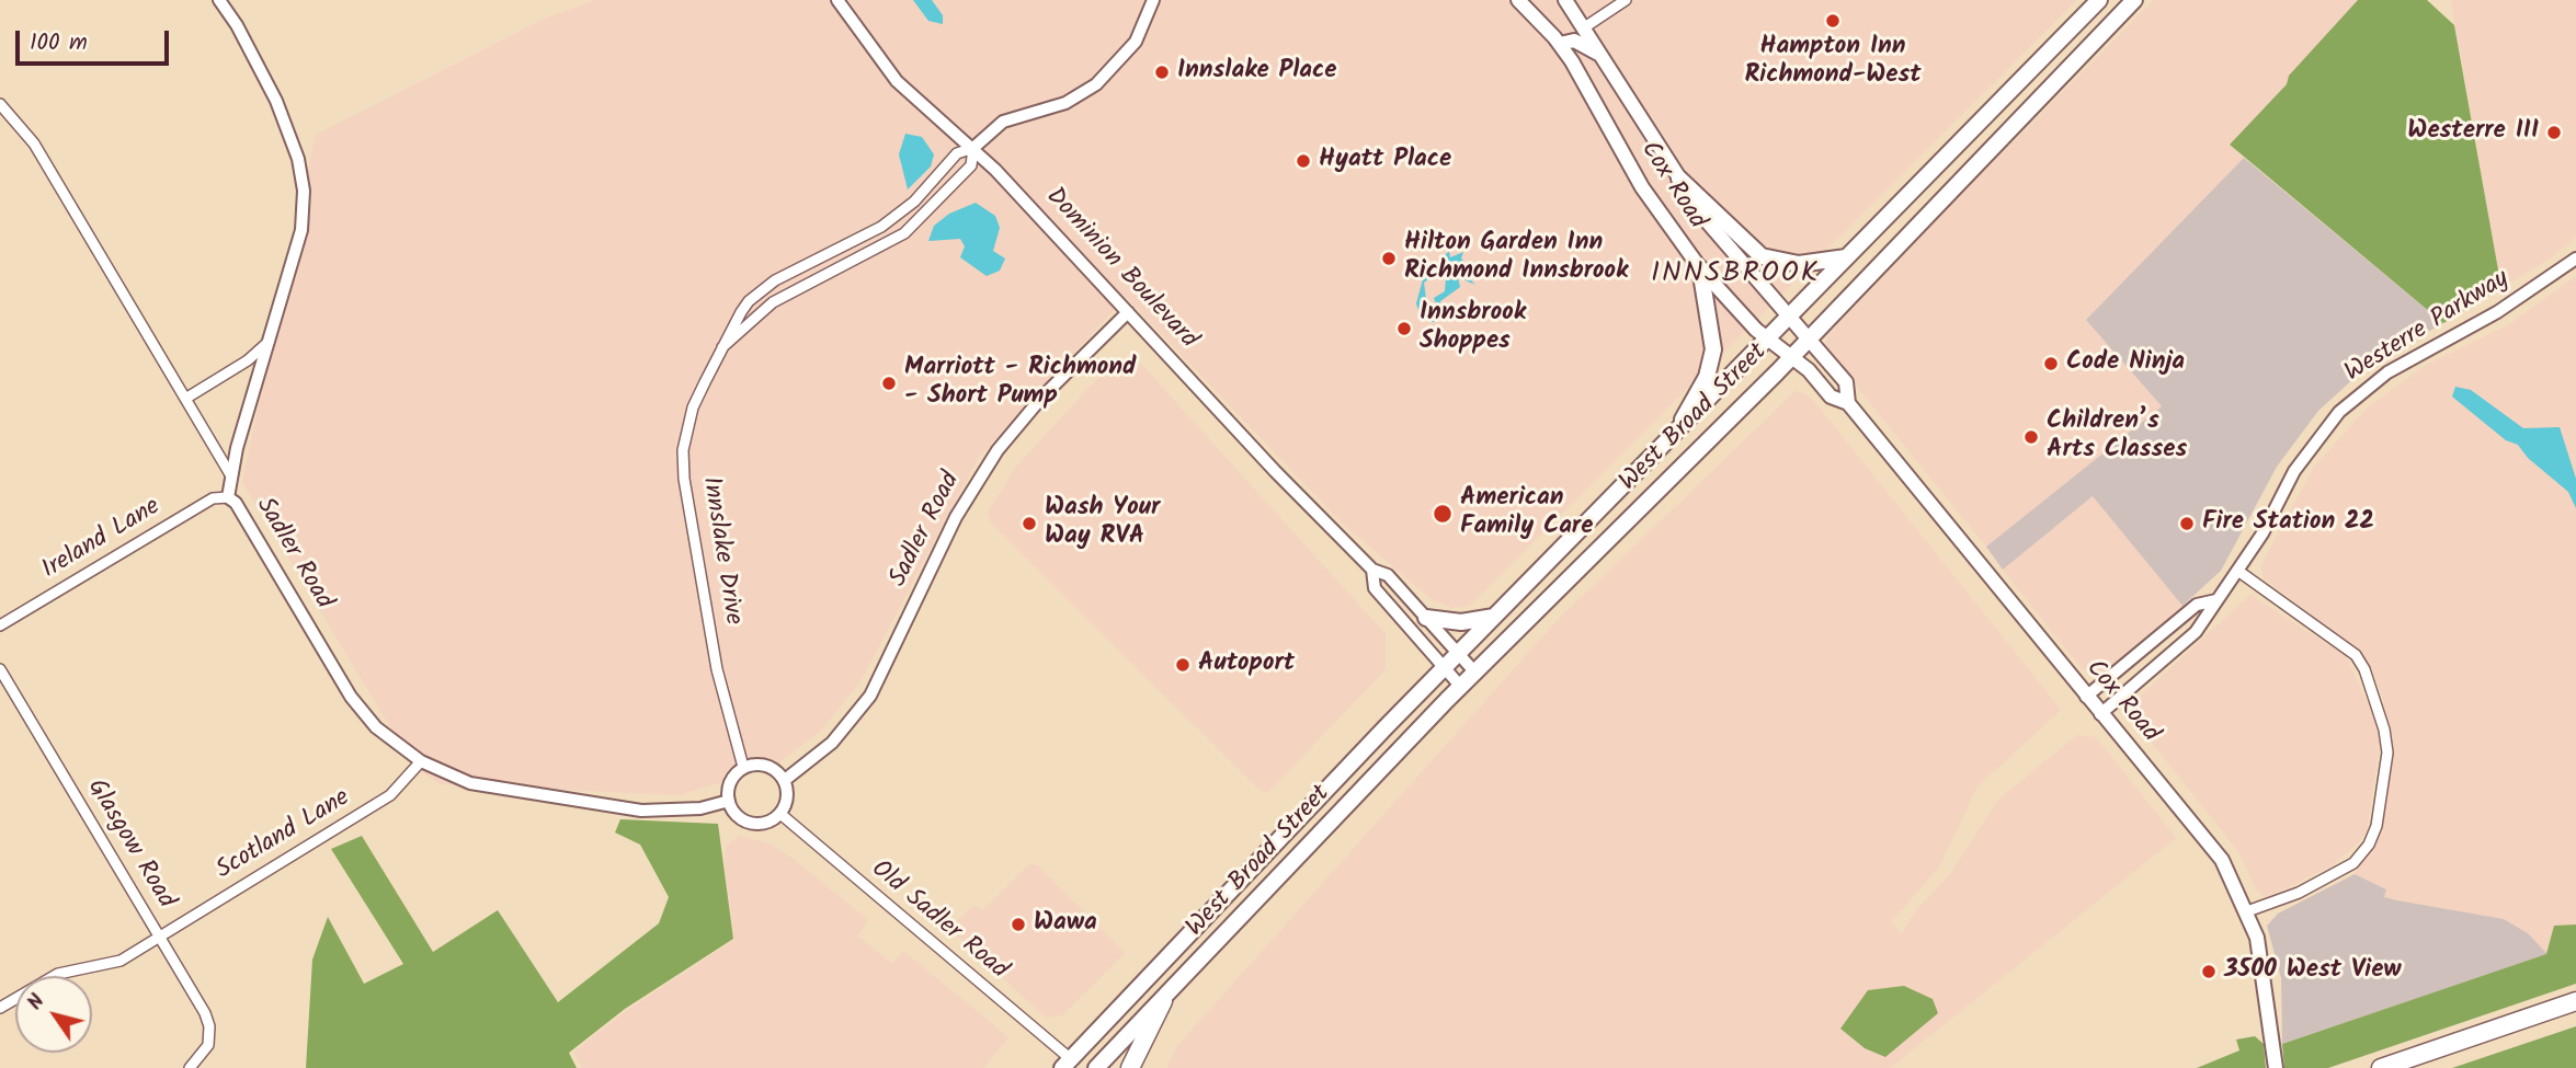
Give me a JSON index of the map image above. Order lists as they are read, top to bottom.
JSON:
{
  "streets": {
    "main road": ["Cox Road", "West Broad Street"],
    "street": [
      "Dominion Boulevard",
      "Westerre Parkway",
      "Sadler Road",
      "Ireland Lane",
      "Innslake Drive",
      "Scotland Lane",
      "Glasgow Road",
      "Old Sadler Road"
    ]
  },
  "crossings": [
    ["Cox Road", "Westerre Parkway"],
    ["Cox Road", "West Broad Street"],
    ["Dominion Boulevard", "West Broad Street"],
    ["Dominion Boulevard", "Sadler Road"],
    ["Dominion Boulevard", "Innslake Drive"],
    ["West Broad Street", "Old Sadler Road"],
    ["Sadler Road", "Ireland Lane"],
    ["Sadler Road", "Innslake Drive"],
    ["Sadler Road", "Scotland Lane"],
    ["Sadler Road", "Old Sadler Road"],
    ["Innslake Drive", "Old Sadler Road"],
    ["Scotland Lane", "Glasgow Road"]
  ],
  "districts": ["INNSBROOK"],
  "places": [
    "Hampton Inn Richmond-West",
    "Innslake Place",
    "Westerre III",
    "Hyatt Place",
    "Hilton Garden Inn Richmond Innsbrook",
    "Innsbrook Shoppes",
    "Code Ninja",
    "Marriott - Richmond - Short Pump",
    "Children’s Arts Classes",
    "American Family Care",
    "Wash Your Way RVA",
    "Fire Station 22",
    "Autoport",
    "Wawa",
    "3500 West View"
  ],
  "scale_bar": "100 m",
  "north": "top left"
}
